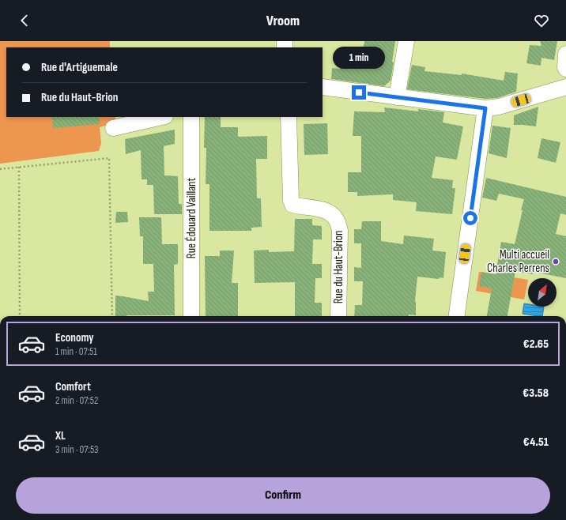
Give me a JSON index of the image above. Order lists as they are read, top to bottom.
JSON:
{
  "streets": {
    "street": ["Rue Édouard Vaillant", "Rue du Haut-Brion"]
  },
  "places": ["Multi accueil Charles Perrens"],
  "north": "top right",
  "page": {
    "header": "Vroom",
    "bubble": "1 min",
    "banner": ["Rue d'Artiguemale", "Rue du Haut-Brion"],
    "list": [
      {
        "name": "Economy",
        "note": "1 min · 07:51",
        "value": "€2.65"
      },
      {
        "name": "Comfort",
        "note": "2 min · 07:52",
        "value": "€3.58"
      },
      {
        "name": "XL",
        "note": "3 min · 07:53",
        "value": "€4.51"
      }
    ],
    "buttons": "Confirm"
  }
}
